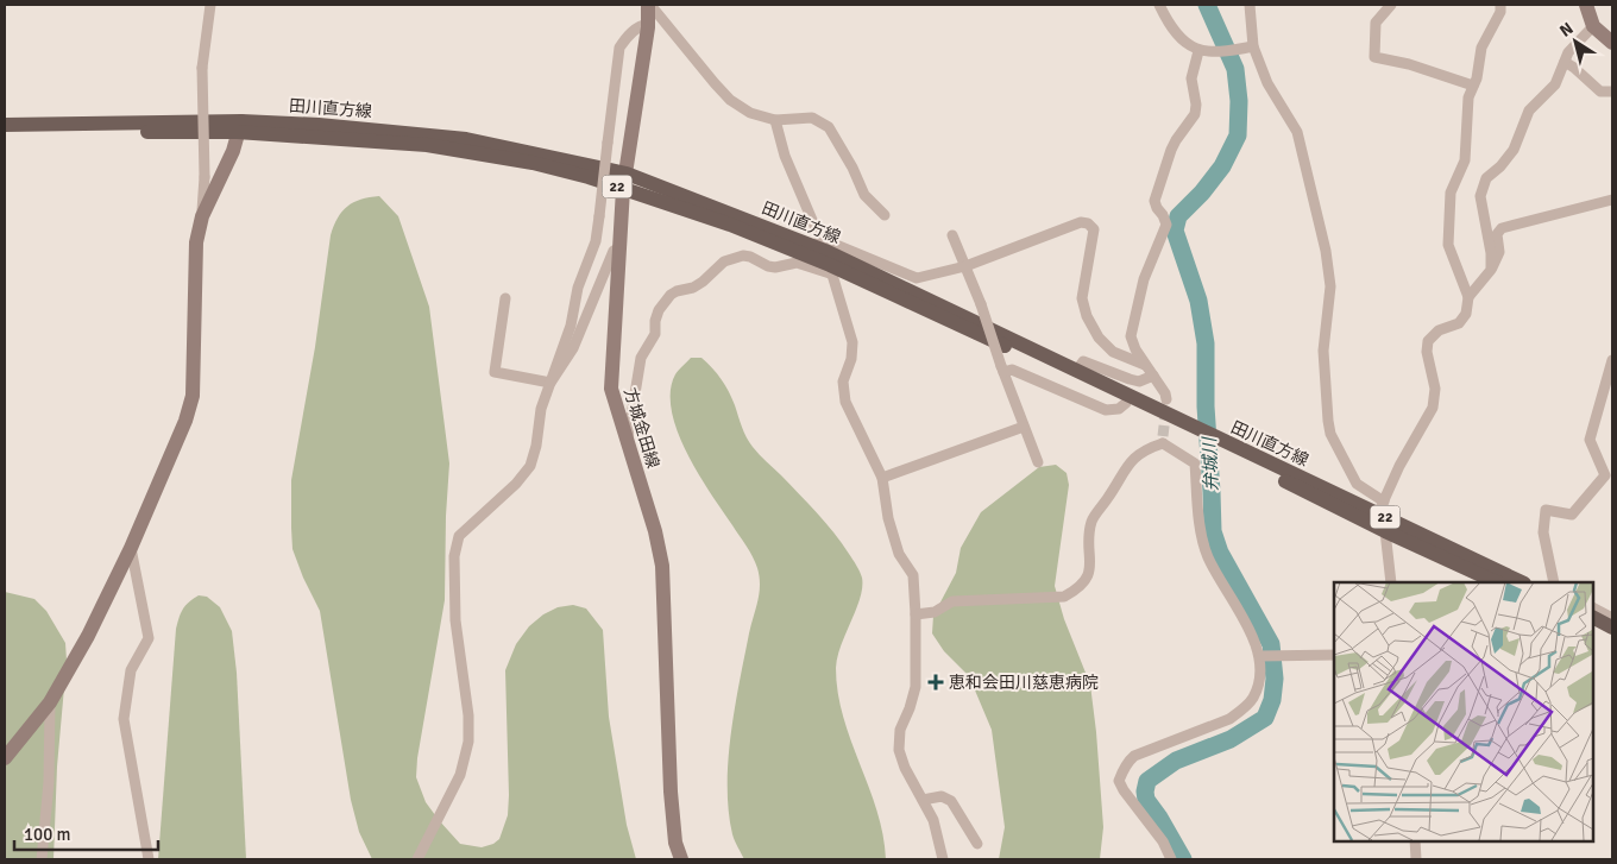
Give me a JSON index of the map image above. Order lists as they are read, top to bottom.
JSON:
{
  "streets": {
    "main road": ["田川直方線", "22", "方城金田線"]
  },
  "crossings": [
    ["田川直方線", "方城金田線"]
  ],
  "water": ["弁城川"],
  "places": {
    "health": ["恵和会田川慈恵病院"]
  },
  "scale_bar": "100 m",
  "north": "top left"
}
